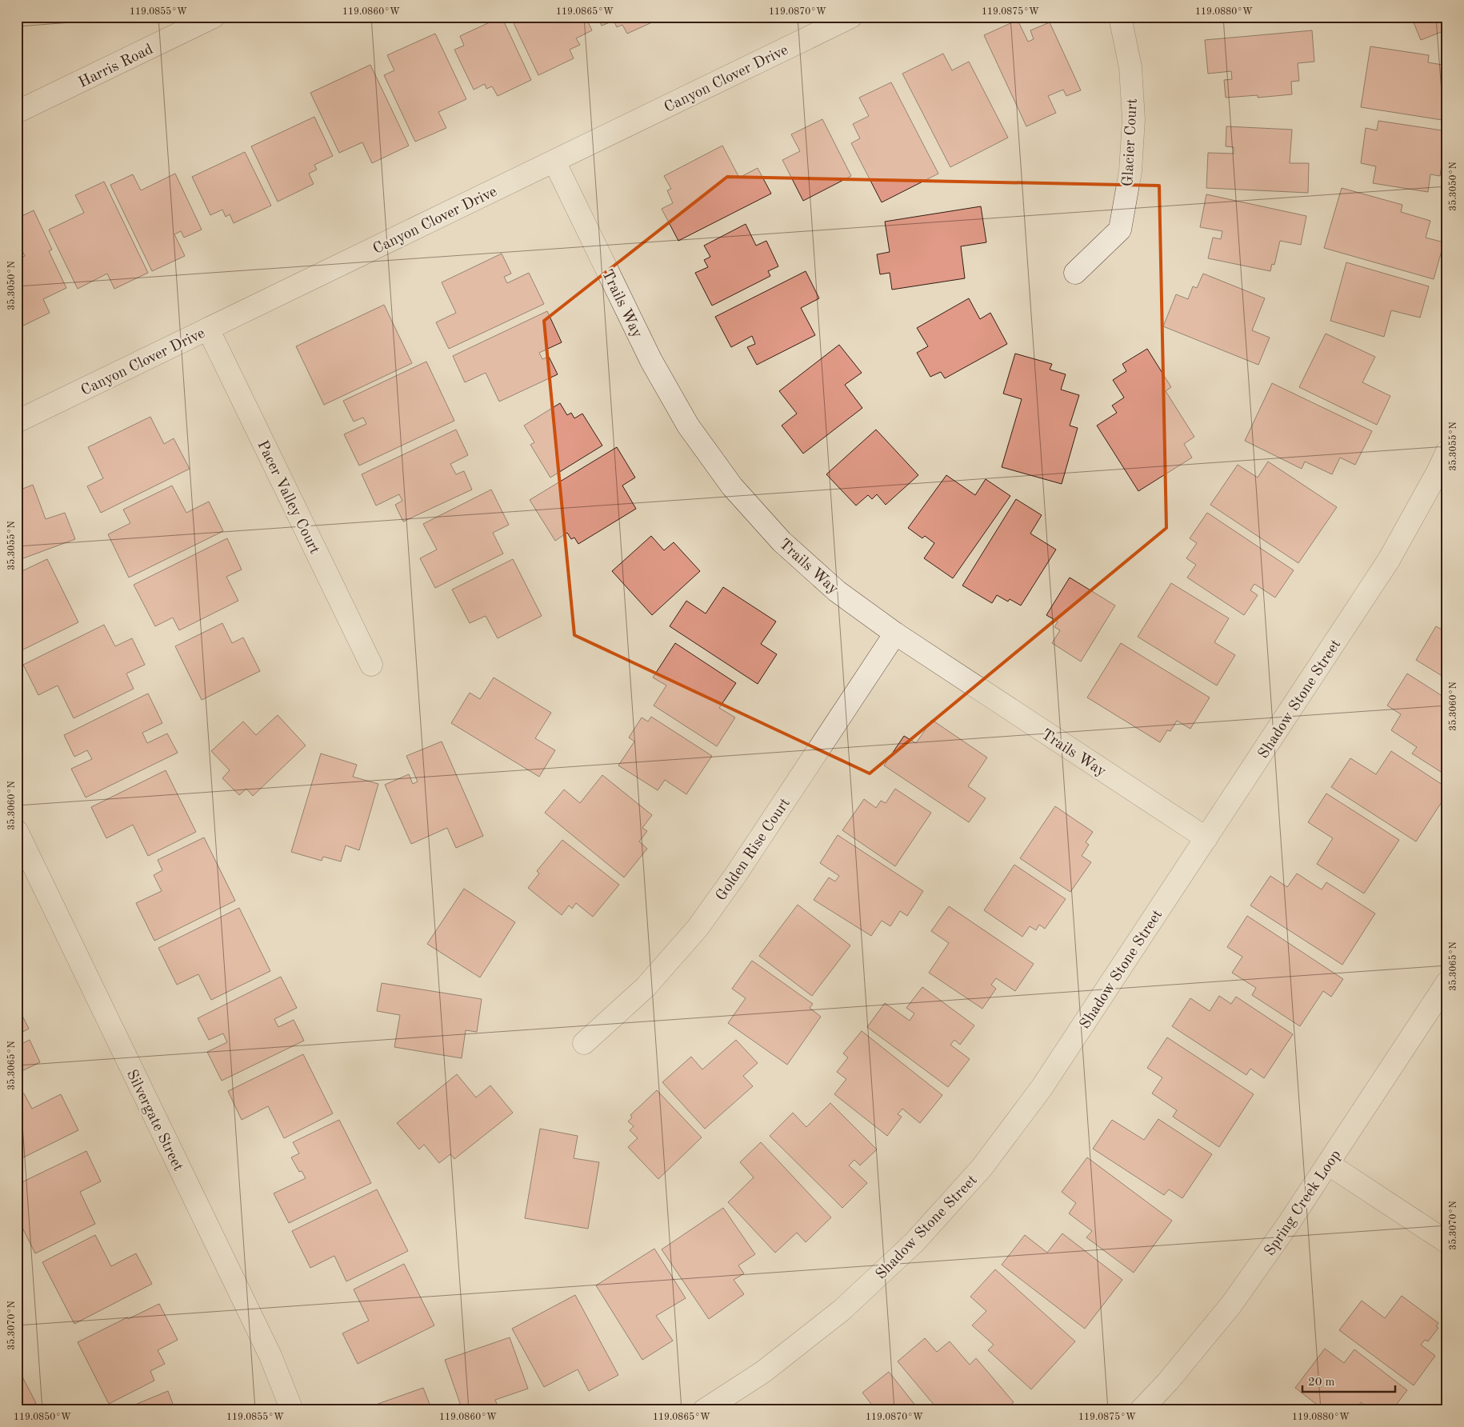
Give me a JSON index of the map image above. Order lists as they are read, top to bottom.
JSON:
{
  "streets": {
    "street": [
      "Harris Road",
      "Canyon Clover Drive",
      "Glacier Court",
      "Trails Way",
      "Pacer Valley Court",
      "Shadow Stone Street",
      "Golden Rise Court",
      "Silvergate Street",
      "Spring Creek Loop"
    ]
  },
  "crossings": [
    ["Canyon Clover Drive", "Trails Way"],
    ["Canyon Clover Drive", "Pacer Valley Court"],
    ["Trails Way", "Shadow Stone Street"],
    ["Trails Way", "Golden Rise Court"]
  ],
  "scale_bar": "20 m",
  "coordinates": [
    "119.0855°W",
    "119.0860°W",
    "119.0865°W",
    "119.0870°W",
    "119.0875°W",
    "119.0880°W",
    "35.3050°N",
    "35.3055°N",
    "35.3060°N",
    "35.3065°N",
    "35.3070°N",
    "119.0850°W"
  ]
}
